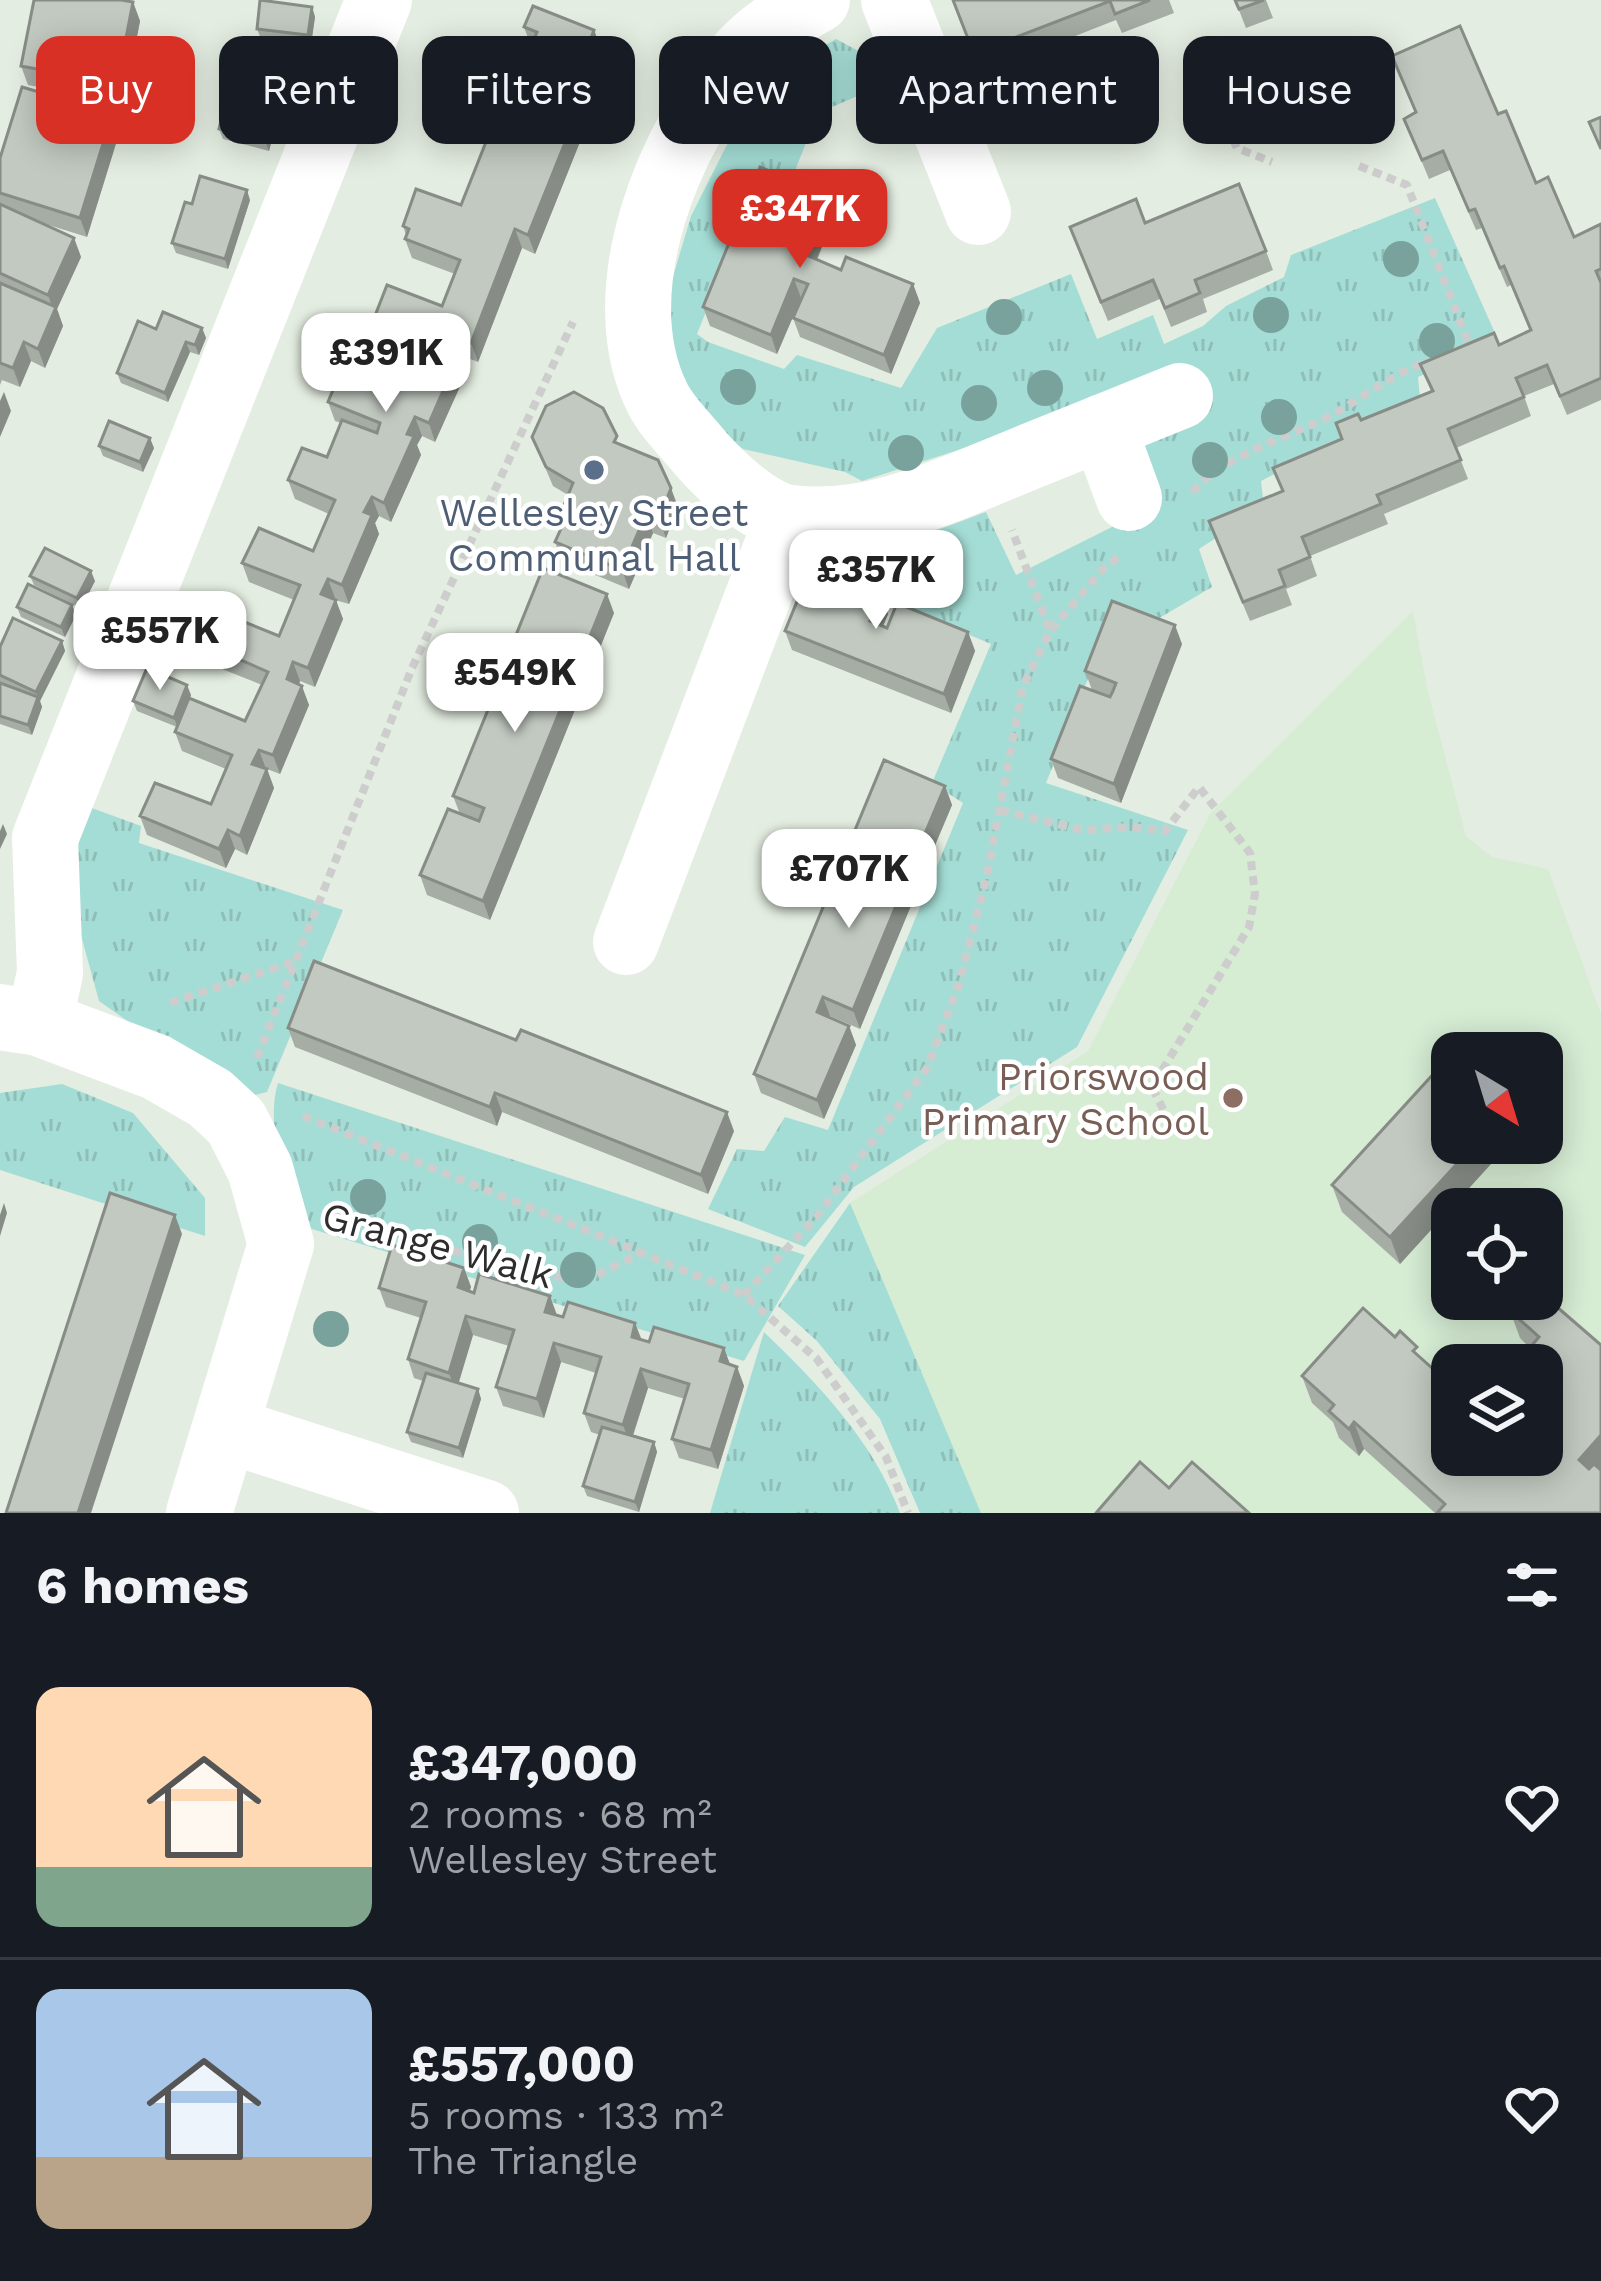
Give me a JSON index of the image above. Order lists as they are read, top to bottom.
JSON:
{
  "streets": {
    "path": ["Grange Walk"]
  },
  "places": ["Wellesley Street Communal Hall", "Priorswood Primary School"],
  "north": "bottom right",
  "page": {
    "chip": [
      "Buy",
      "Rent",
      "Filters",
      "New",
      "Apartment",
      "House"
    ],
    "price": [
      "£347K",
      "£391K",
      "£357K",
      "£557K",
      "£549K",
      "£707K"
    ],
    "heading": "6 homes",
    "list": [
      {
        "name": "£347,000",
        "note": "2 rooms · 68 m² · Wellesley Street"
      },
      {
        "name": "£557,000",
        "note": "5 rooms · 133 m² · The Triangle"
      }
    ]
  }
}
